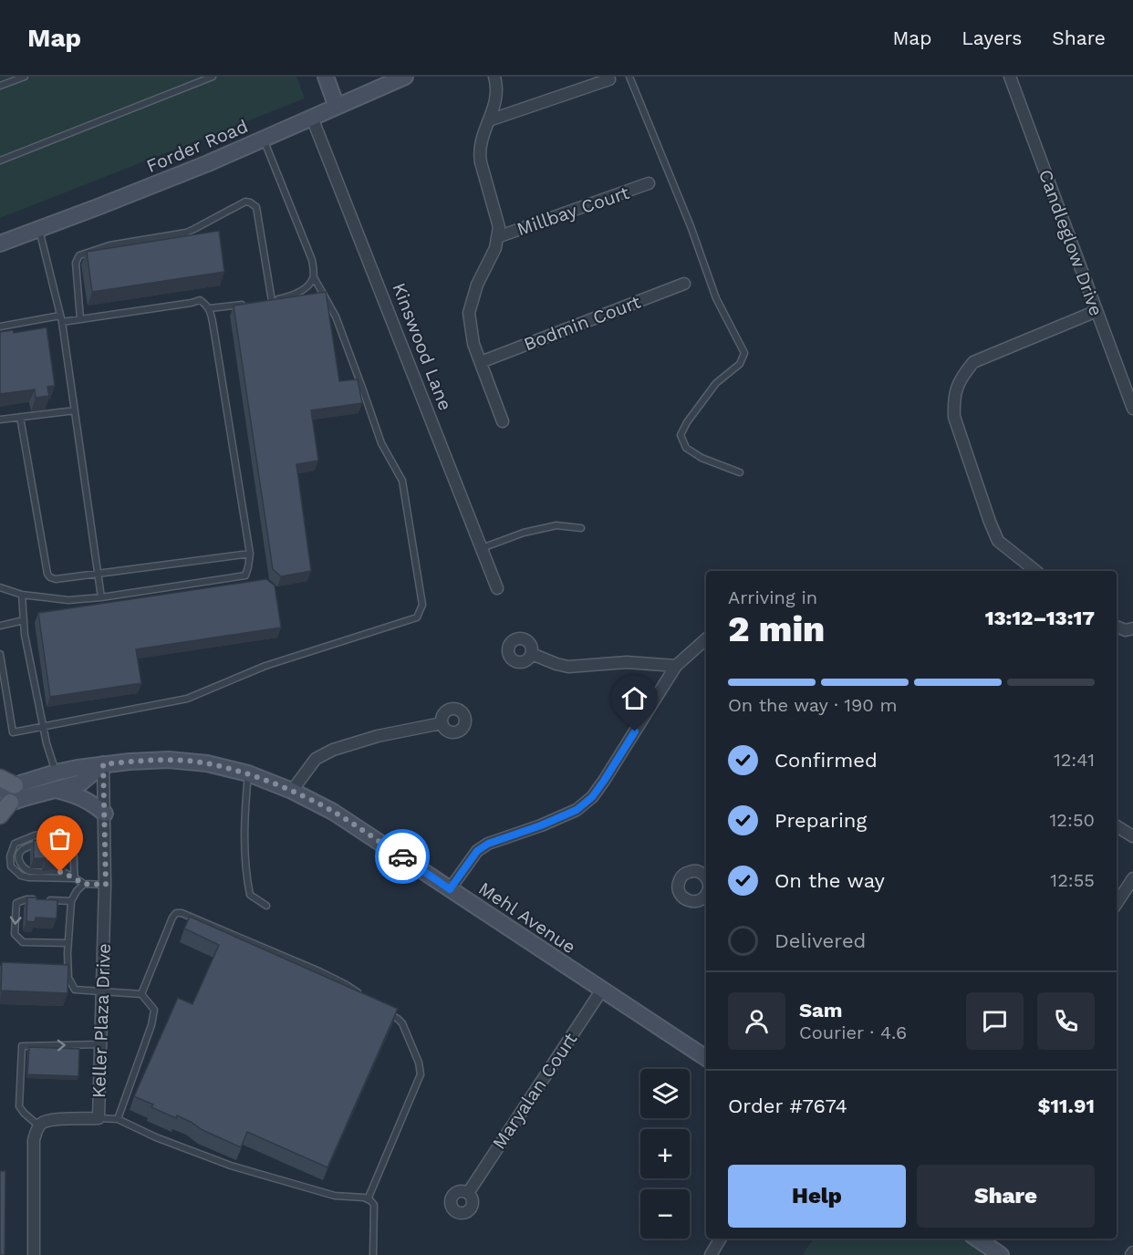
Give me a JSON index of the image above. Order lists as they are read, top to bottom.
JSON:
{
  "streets": {
    "street": [
      "Forder Road",
      "Millbay Court",
      "Candleglow Drive",
      "Bodmin Court",
      "Kinswood Lane",
      "Mehl Avenue",
      "Keller Plaza Drive",
      "Maryalan Court"
    ]
  },
  "crossings": [
    ["Forder Road", "Kinswood Lane"],
    ["Mehl Avenue", "Keller Plaza Drive"],
    ["Mehl Avenue", "Maryalan Court"]
  ],
  "page": {
    "header": "Map",
    "nav": ["Map", "Layers", "Share"],
    "heading": ["2 min", "Arriving in", "13:12–13:17"],
    "panel": [
      "Sam",
      "Courier · 4.6",
      "Order #7674",
      "$11.91"
    ],
    "bar": "On the way · 190 m",
    "list": [
      ["Confirmed", "12:41"],
      ["Preparing", "12:50"],
      ["On the way", "12:55"],
      "Delivered"
    ],
    "map_buttons": ["+", "−"],
    "buttons": ["Help", "Share"]
  }
}
